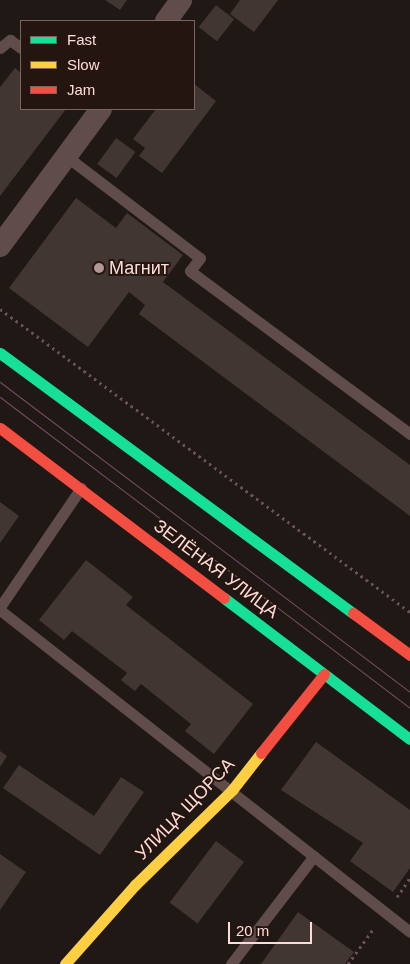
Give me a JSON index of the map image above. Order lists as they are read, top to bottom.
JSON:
{
  "streets": {
    "street": ["ЗЕЛЁНАЯ УЛИЦА", "УЛИЦА ЩОРСА"]
  },
  "crossings": [
    ["ЗЕЛЁНАЯ УЛИЦА", "УЛИЦА ЩОРСА"]
  ],
  "places": ["Магнит"],
  "legend": ["Fast", "Slow", "Jam"],
  "scale_bar": "20 m"
}
